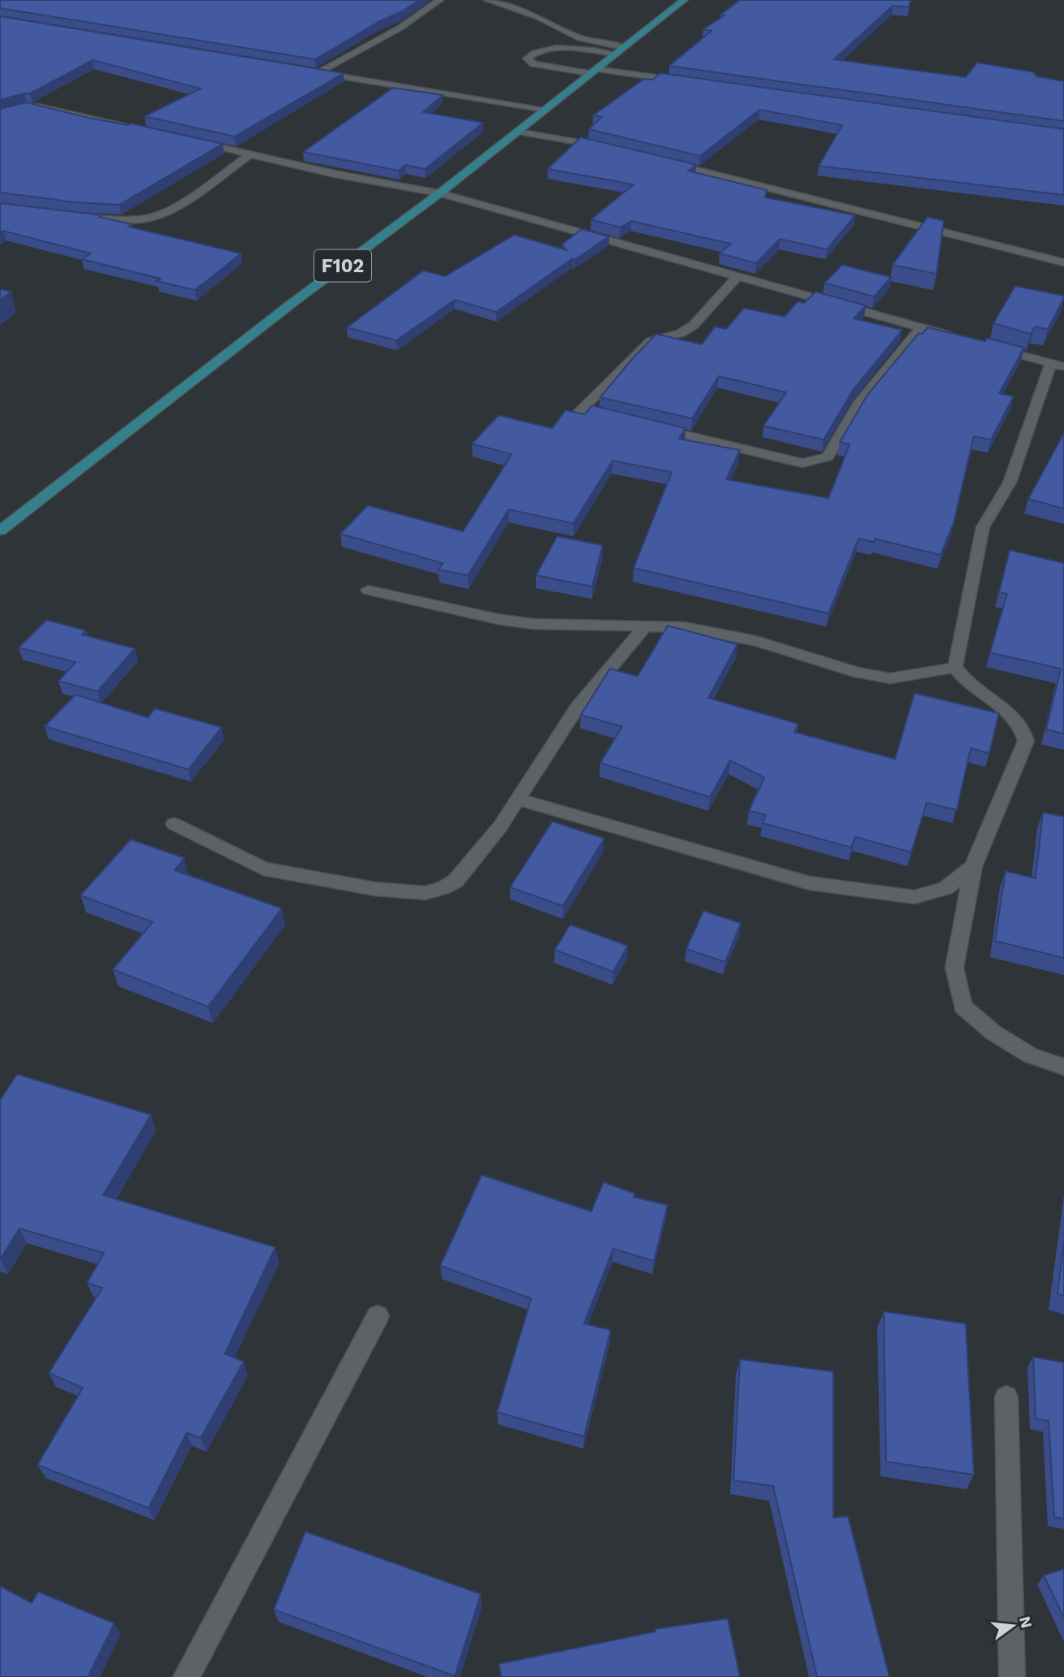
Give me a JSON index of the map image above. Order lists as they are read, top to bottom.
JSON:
{
  "streets": {
    "main road": ["F102"]
  },
  "north": "right"
}
